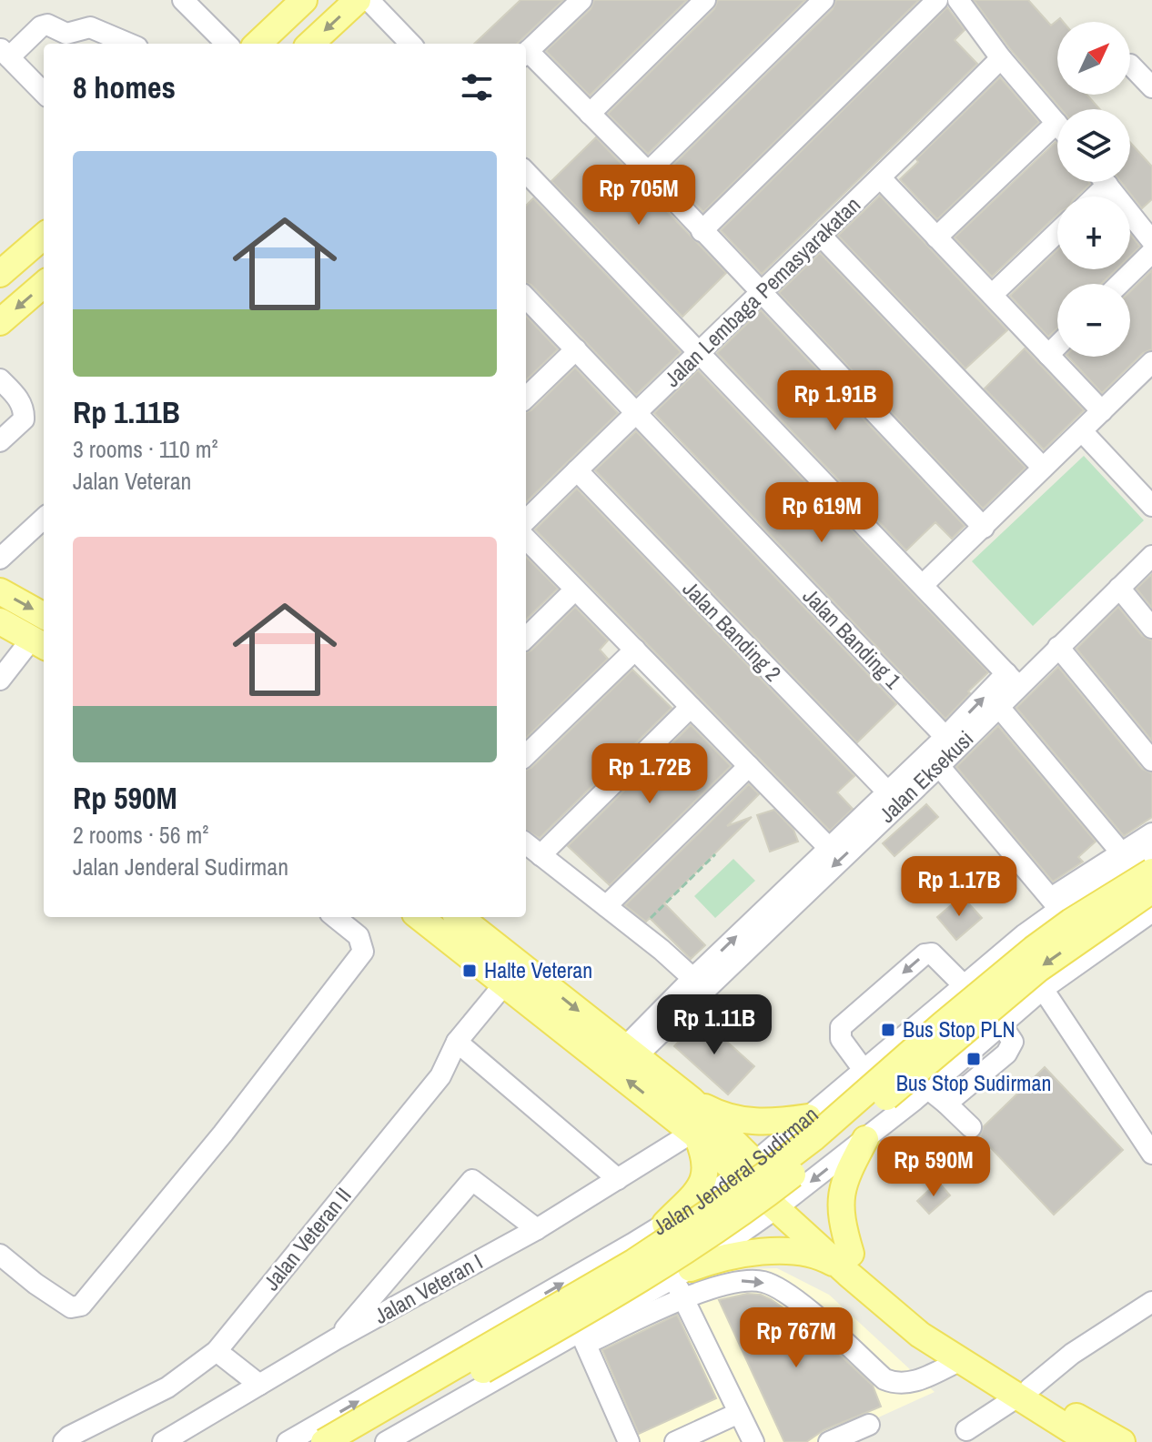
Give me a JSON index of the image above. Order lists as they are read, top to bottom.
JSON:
{
  "streets": {
    "main road": ["Jalan Jenderal Sudirman"],
    "street": [
      "Jalan Lembaga Pemasyarakatan",
      "Jalan Banding 2",
      "Jalan Banding 1",
      "Jalan Eksekusi",
      "Jalan Veteran II",
      "Jalan Veteran I"
    ]
  },
  "crossings": [
    ["Jalan Lembaga Pemasyarakatan", "Jalan Banding 2"],
    ["Jalan Lembaga Pemasyarakatan", "Jalan Banding 1"],
    ["Jalan Banding 2", "Jalan Eksekusi"],
    ["Jalan Banding 1", "Jalan Eksekusi"]
  ],
  "places": {
    "transit": ["Halte Veteran", "Bus Stop PLN", "Bus Stop Sudirman"]
  },
  "north": "top right",
  "page": {
    "map_buttons": ["+", "−"],
    "heading": "8 homes",
    "list": [
      {
        "name": "Rp 1.11B",
        "note": "3 rooms · 110 m² · Jalan Veteran"
      },
      {
        "name": "Rp 590M",
        "note": "2 rooms · 56 m² · Jalan Jenderal Sudirman"
      }
    ],
    "price": [
      "Rp 705M",
      "Rp 1.91B",
      "Rp 619M",
      "Rp 1.72B",
      "Rp 1.17B",
      "Rp 1.11B",
      "Rp 590M",
      "Rp 767M"
    ]
  }
}
